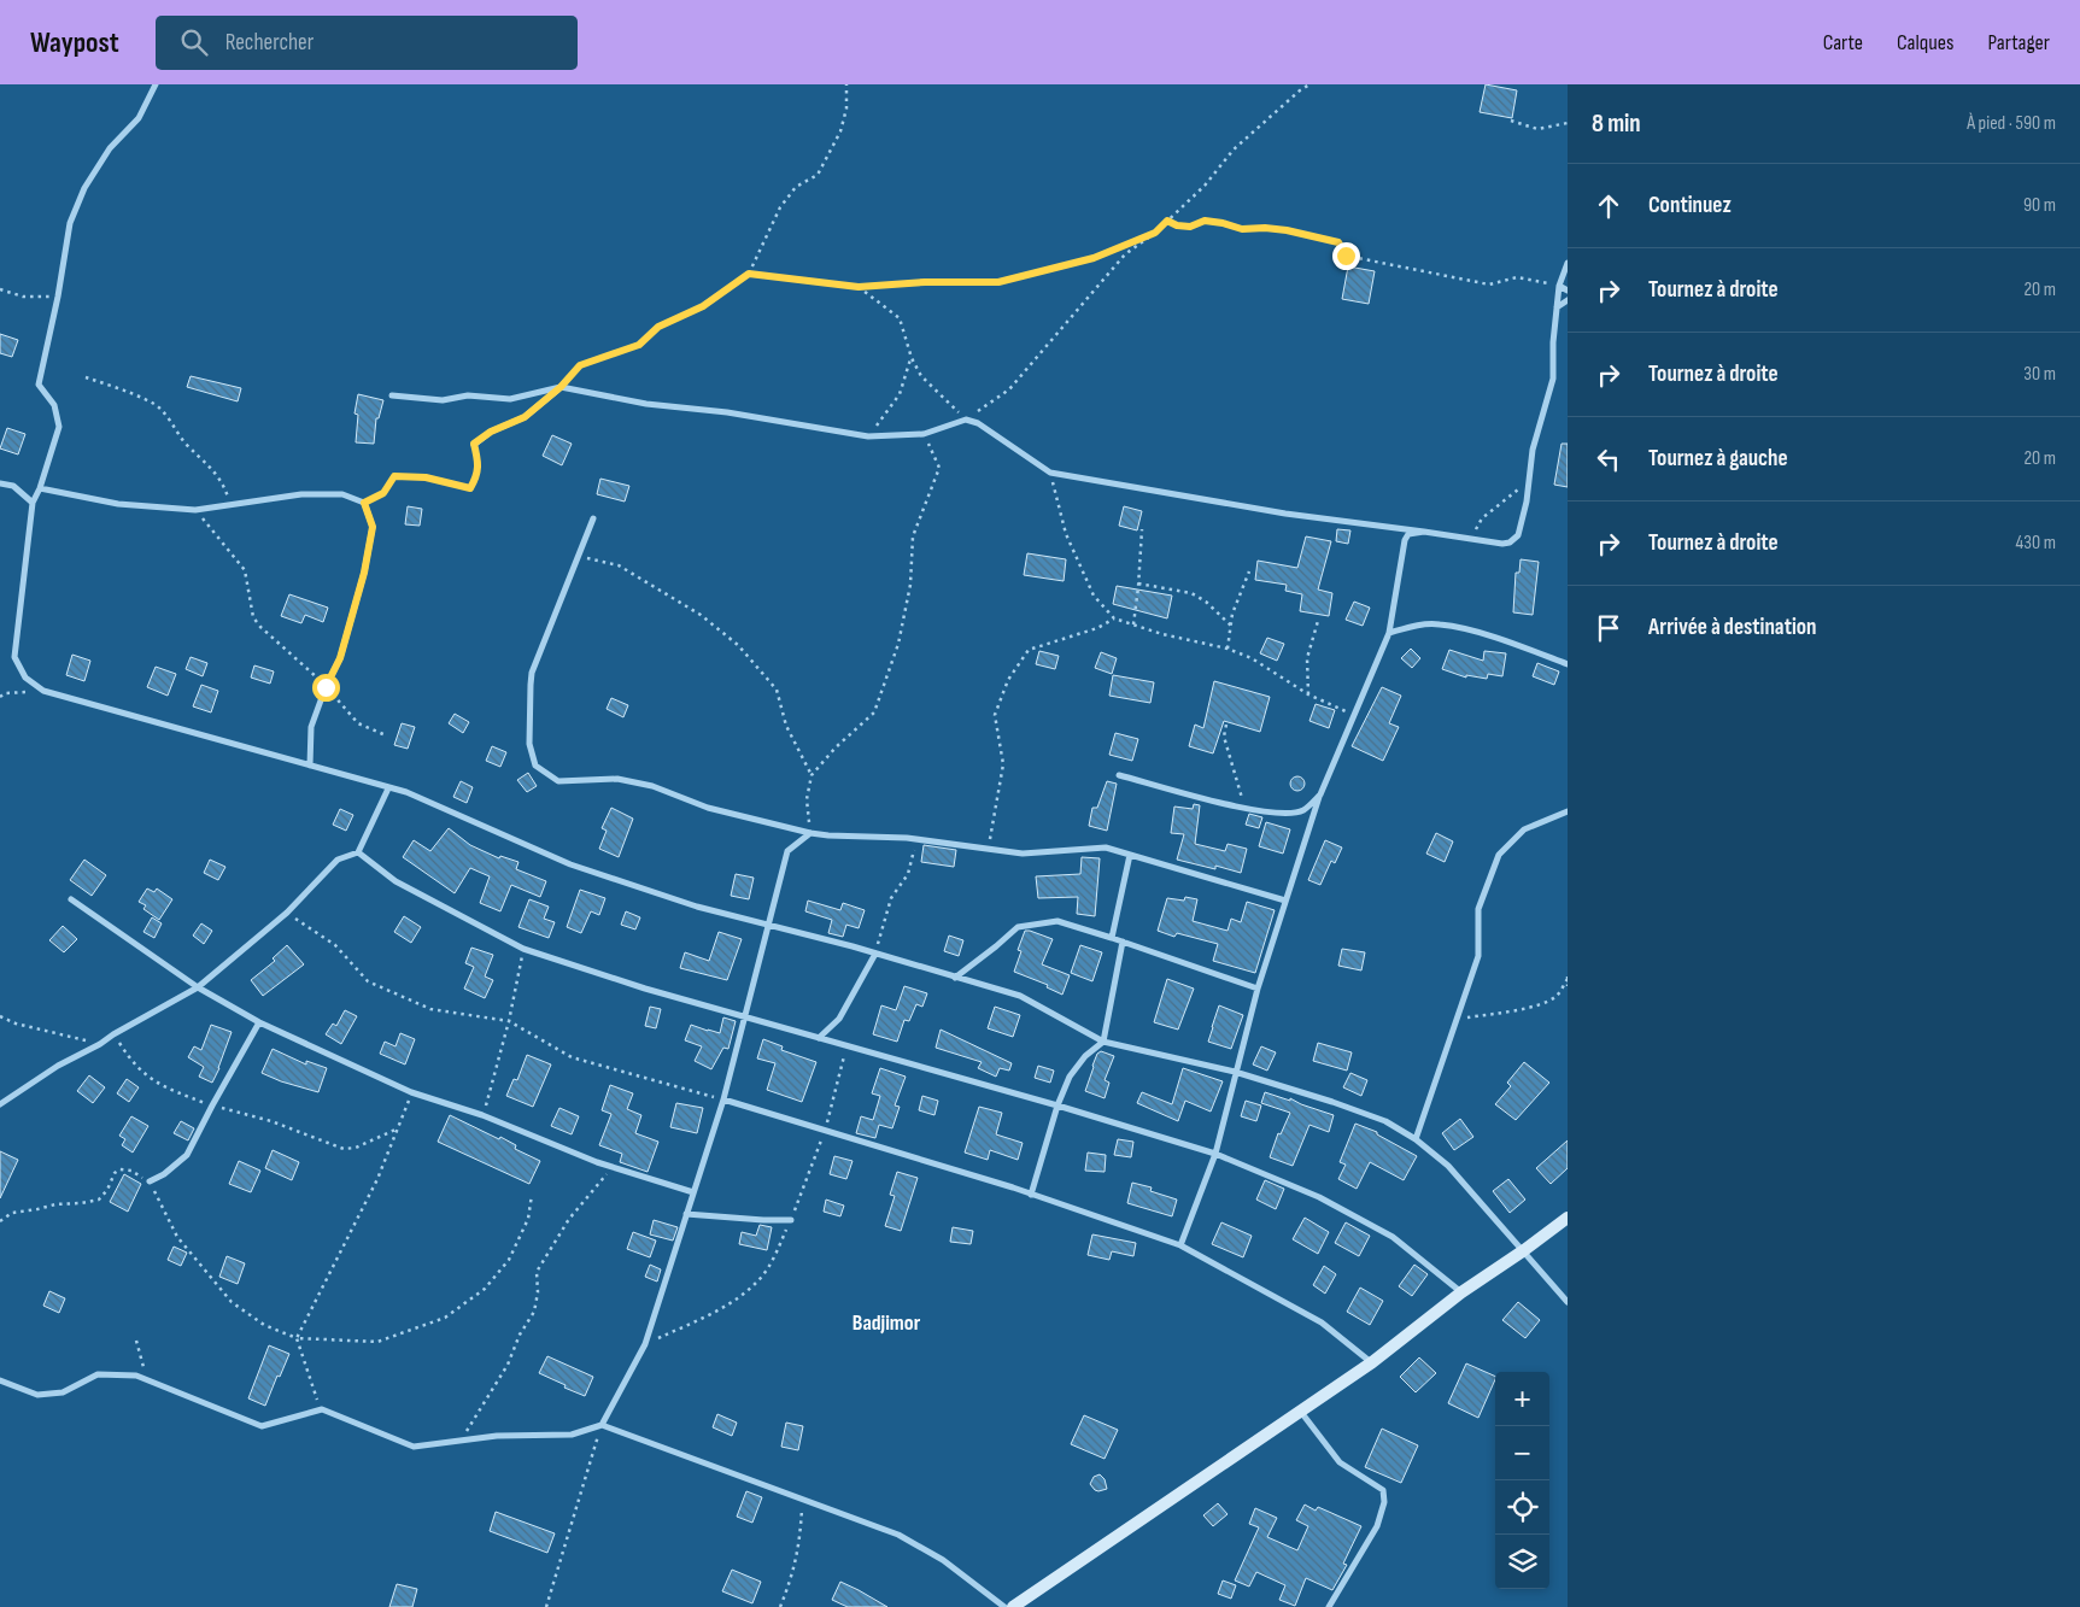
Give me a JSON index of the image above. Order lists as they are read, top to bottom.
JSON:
{
  "districts": ["Badjimor"],
  "page": {
    "header": "Waypost",
    "search": "Rechercher",
    "nav": ["Carte", "Calques", "Partager"],
    "heading": ["8 min", "À pied · 590 m"],
    "list": [
      ["Continuez", "90 m"],
      ["Tournez à droite", "20 m"],
      ["Tournez à droite", "30 m"],
      ["Tournez à gauche", "20 m"],
      ["Tournez à droite", "430 m"],
      "Arrivée à destination"
    ],
    "map_buttons": ["+", "−"]
  }
}
